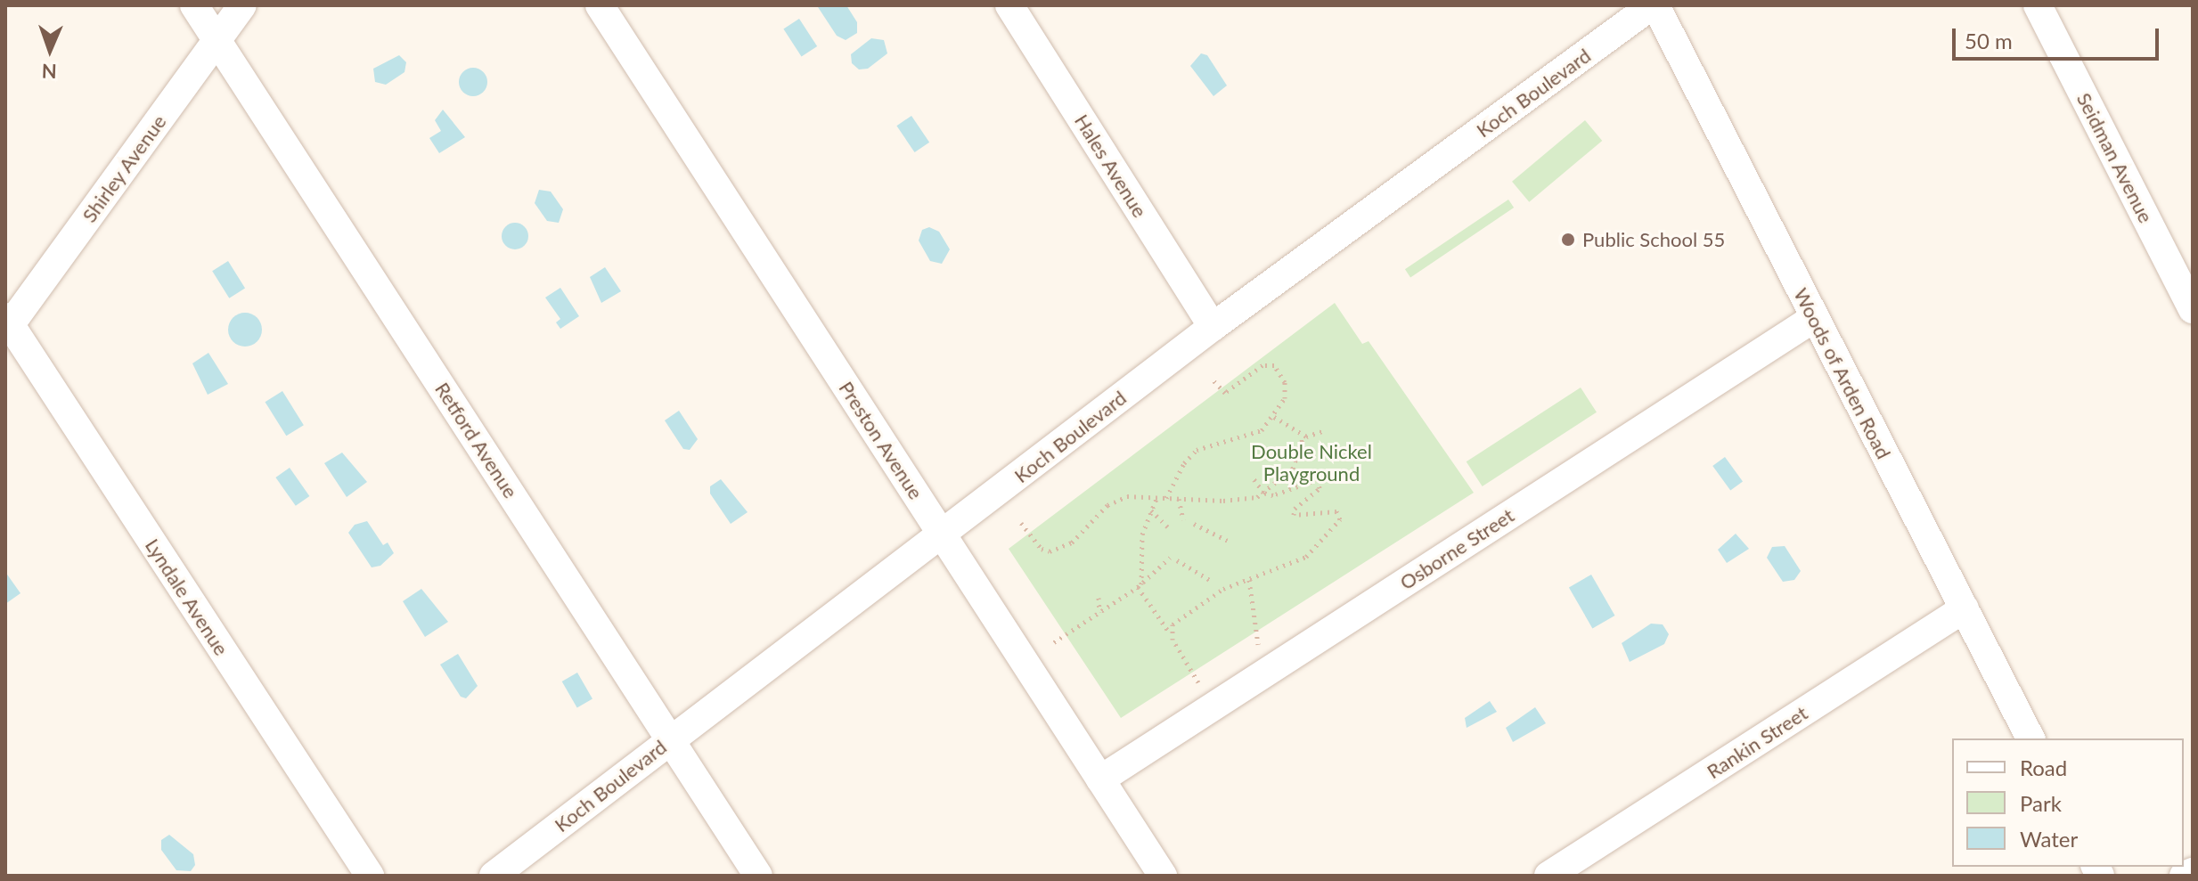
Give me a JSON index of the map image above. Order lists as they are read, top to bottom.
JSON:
{
  "streets": {
    "street": [
      "Koch Boulevard",
      "Seidman Avenue",
      "Hales Avenue",
      "Shirley Avenue",
      "Woods of Arden Road",
      "Retford Avenue",
      "Preston Avenue",
      "Osborne Street",
      "Lyndale Avenue",
      "Rankin Street"
    ]
  },
  "crossings": [
    ["Koch Boulevard", "Hales Avenue"],
    ["Koch Boulevard", "Woods of Arden Road"],
    ["Koch Boulevard", "Retford Avenue"],
    ["Koch Boulevard", "Preston Avenue"],
    ["Shirley Avenue", "Retford Avenue"],
    ["Shirley Avenue", "Lyndale Avenue"],
    ["Woods of Arden Road", "Osborne Street"],
    ["Woods of Arden Road", "Rankin Street"],
    ["Preston Avenue", "Osborne Street"]
  ],
  "parks": ["Double Nickel Playground"],
  "places": ["Public School 55"],
  "legend": ["Road", "Park", "Water"],
  "scale_bar": "50 m",
  "north": "bottom"
}
